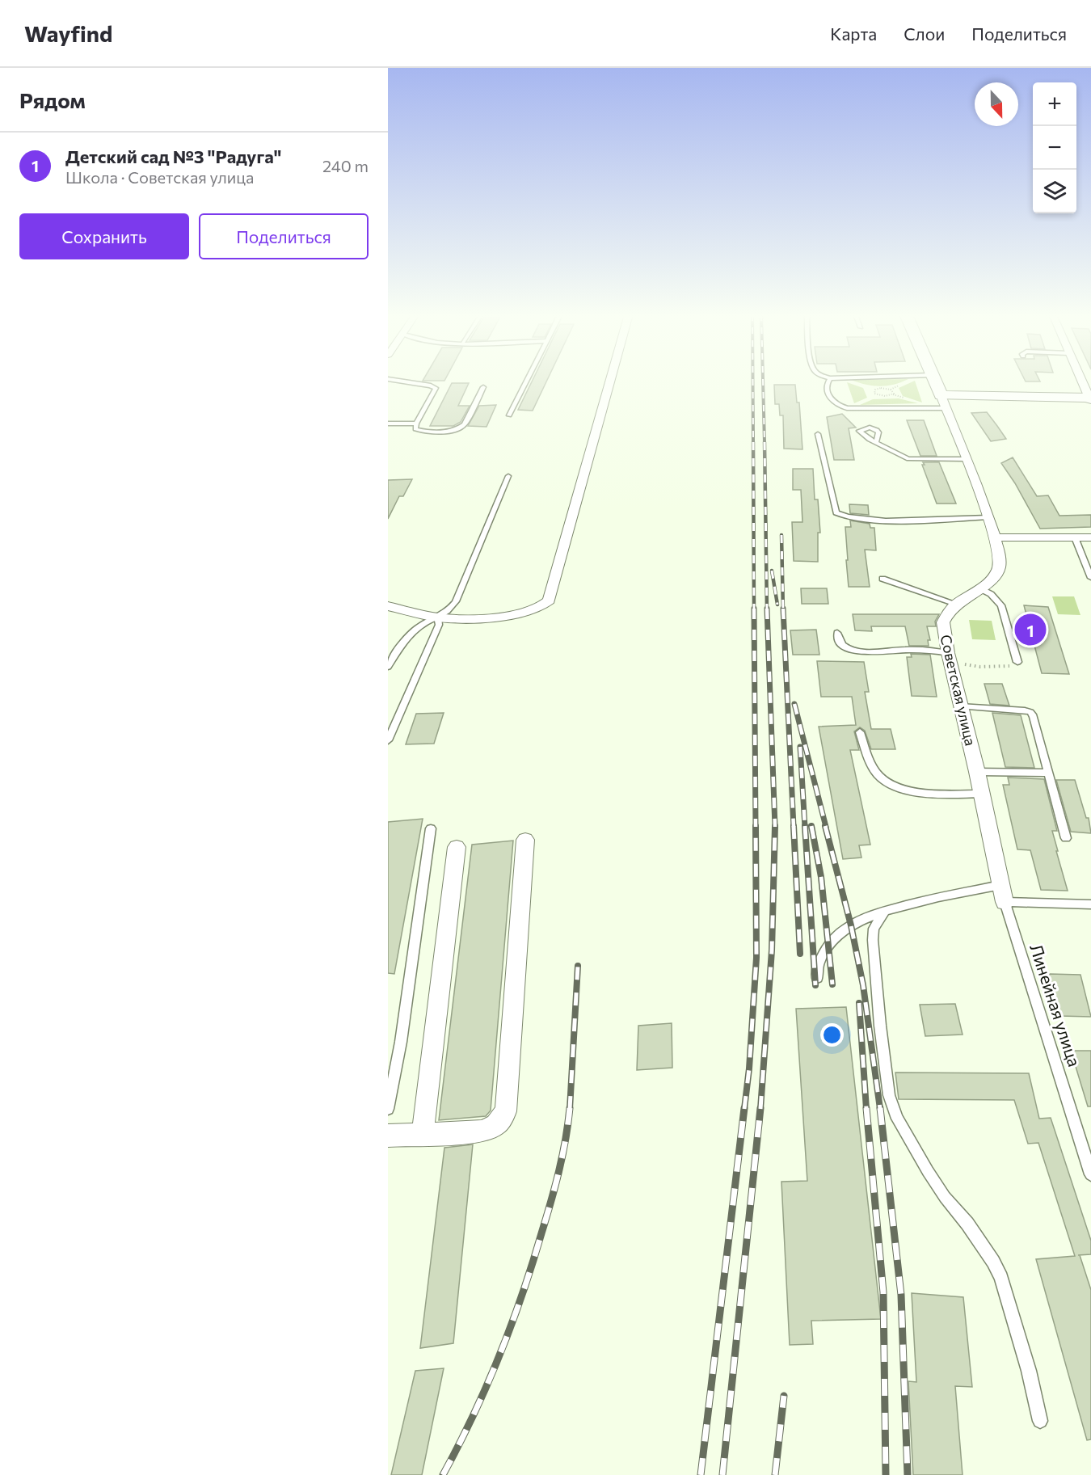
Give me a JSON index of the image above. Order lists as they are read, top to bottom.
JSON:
{
  "streets": {
    "main road": ["Советская улица"],
    "lane": ["Линейная улица"]
  },
  "crossings": [
    ["Советская улица", "Линейная улица"]
  ],
  "north": "bottom",
  "page": {
    "header": "Wayfind",
    "nav": ["Карта", "Слои", "Поделиться"],
    "heading": "Рядом",
    "map_buttons": ["+", "−"],
    "list": [
      {
        "mark": "1",
        "name": "Детский сад №3 \"Радуга\"",
        "note": "Школа · Советская улица",
        "value": "240 m"
      }
    ],
    "buttons": ["Сохранить", "Поделиться"],
    "pins": "1"
  }
}
